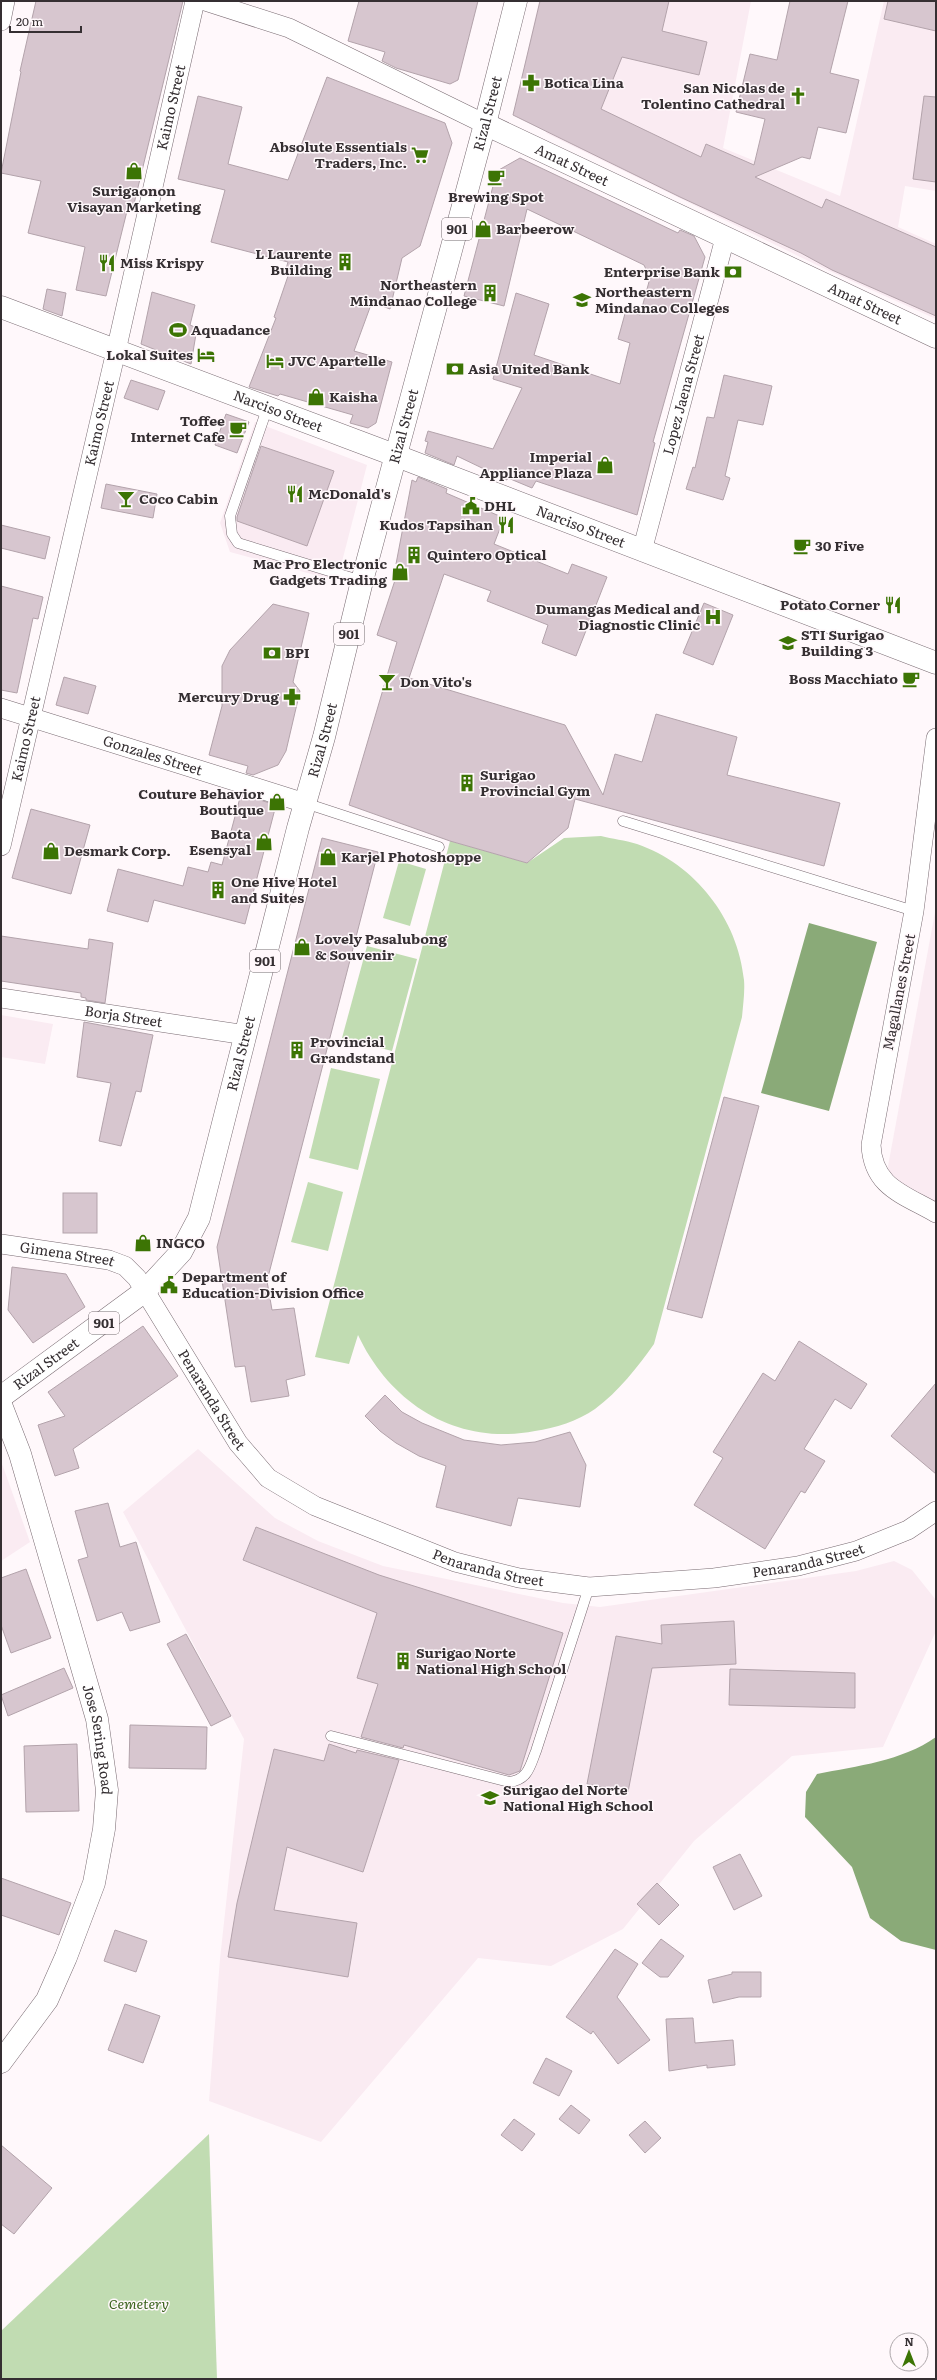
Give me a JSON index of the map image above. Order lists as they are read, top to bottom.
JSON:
{
  "streets": {
    "main road": [
      "Rizal Street",
      "Amat Street",
      "901",
      "Narciso Street",
      "Jose Sering Road"
    ],
    "street": [
      "Kaimo Street",
      "Lopez Jaena Street",
      "Gonzales Street",
      "Magallanes Street",
      "Borja Street",
      "Gimena Street",
      "Penaranda Street"
    ]
  },
  "crossings": [
    ["Kaimo Street", "Narciso Street"],
    ["Kaimo Street", "Gonzales Street"],
    ["Rizal Street", "Amat Street"],
    ["Rizal Street", "Narciso Street"],
    ["Rizal Street", "Gonzales Street"],
    ["Rizal Street", "Borja Street"],
    ["Rizal Street", "Gimena Street"],
    ["Rizal Street", "Penaranda Street"],
    ["Amat Street", "Lopez Jaena Street"],
    ["Lopez Jaena Street", "Narciso Street"],
    ["Gimena Street", "Penaranda Street"]
  ],
  "parks": ["Cemetery"],
  "places": {
    "pharmacy": ["Botica Lina", "Mercury Drug"],
    "church": ["San Nicolas de Tolentino Cathedral"],
    "supermarket": ["Absolute Essentials Traders, Inc."],
    "shop": [
      "Surigaonon Visayan Marketing",
      "Barbeerow",
      "Kaisha",
      "Imperial Appliance Plaza",
      "Mac Pro Electronic Gadgets Trading",
      "Couture Behavior Boutique",
      "Baota Esensyal",
      "Desmark Corp.",
      "Karjel Photoshoppe",
      "Lovely Pasalubong & Souvenir",
      "INGCO"
    ],
    "cafe": [
      "Brewing Spot",
      "Toffee Internet Cafe",
      "30 Five",
      "Boss Macchiato"
    ],
    "building": [
      "L Laurente Building",
      "Northeastern Mindanao College",
      "Quintero Optical",
      "Surigao Provincial Gym",
      "One Hive Hotel and Suites",
      "Provincial Grandstand",
      "Surigao Norte National High School"
    ],
    "restaurant": [
      "Miss Krispy",
      "McDonald's",
      "Kudos Tapsihan",
      "Potato Corner"
    ],
    "bank": ["Enterprise Bank", "Asia United Bank", "BPI"],
    "school or university": ["Northeastern Mindanao Colleges", "STI Surigao Building 3", "Surigao del Norte National High School"],
    "sports": ["Aquadance"],
    "hotel": ["Lokal Suites", "JVC Apartelle"],
    "bar": ["Coco Cabin", "Don Vito's"],
    "public building": ["DHL", "Department of Education-Division Office"],
    "hospital": ["Dumangas Medical and Diagnostic Clinic"]
  },
  "scale_bar": "20 m",
  "north": "top"
}
